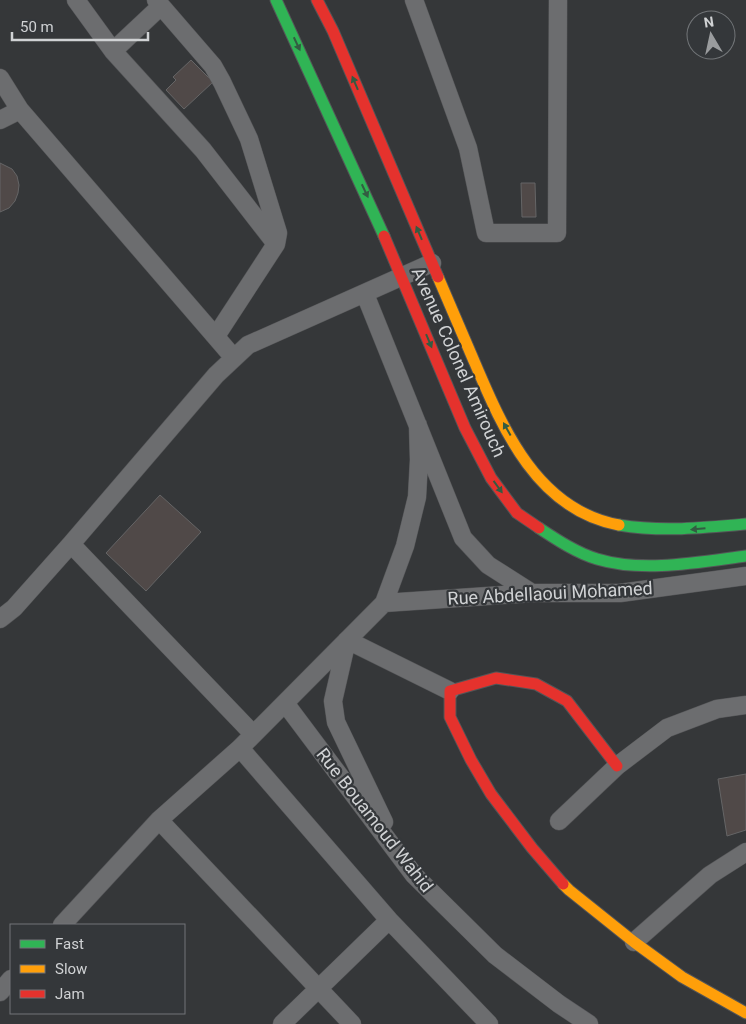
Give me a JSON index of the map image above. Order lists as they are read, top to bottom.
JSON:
{
  "streets": {
    "main road": ["Avenue Colonel Amirouch"],
    "street": ["Rue Abdellaoui Mohamed", "Rue Bouamoud Wahid"]
  },
  "legend": ["Fast", "Slow", "Jam"],
  "scale_bar": "50 m",
  "north": "top"
}
